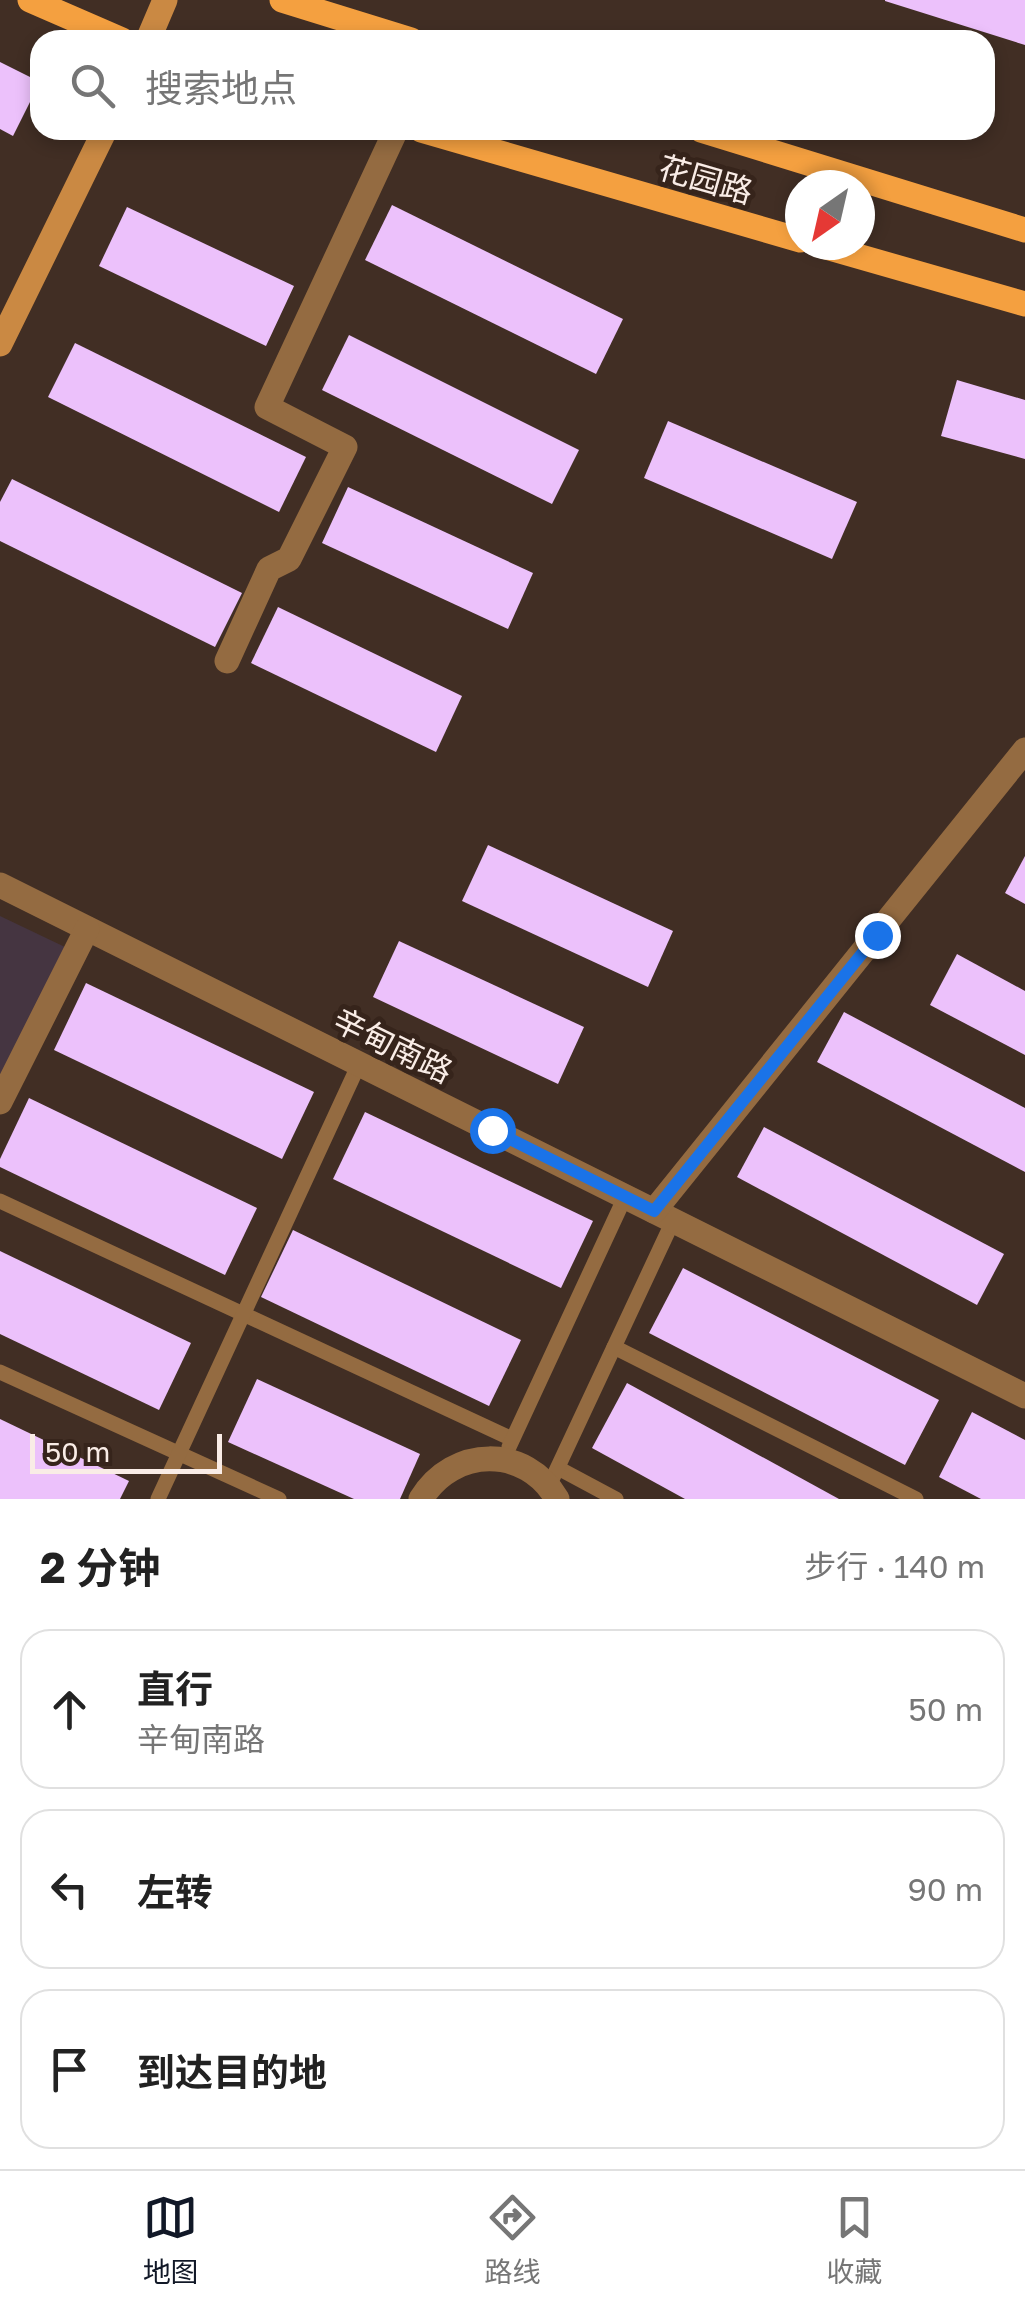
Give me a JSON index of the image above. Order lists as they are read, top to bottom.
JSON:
{
  "streets": {
    "main road": ["花园路"],
    "street": ["辛甸南路"]
  },
  "scale_bar": "50 m",
  "north": "bottom left",
  "page": {
    "search": "搜索地点",
    "scale": "50 m",
    "heading": ["2 分钟", "步行 · 140 m"],
    "list": [
      ["直行", "辛甸南路", "50 m"],
      ["左转", "90 m"],
      "到达目的地"
    ],
    "nav": ["地图", "路线", "收藏"]
  }
}
